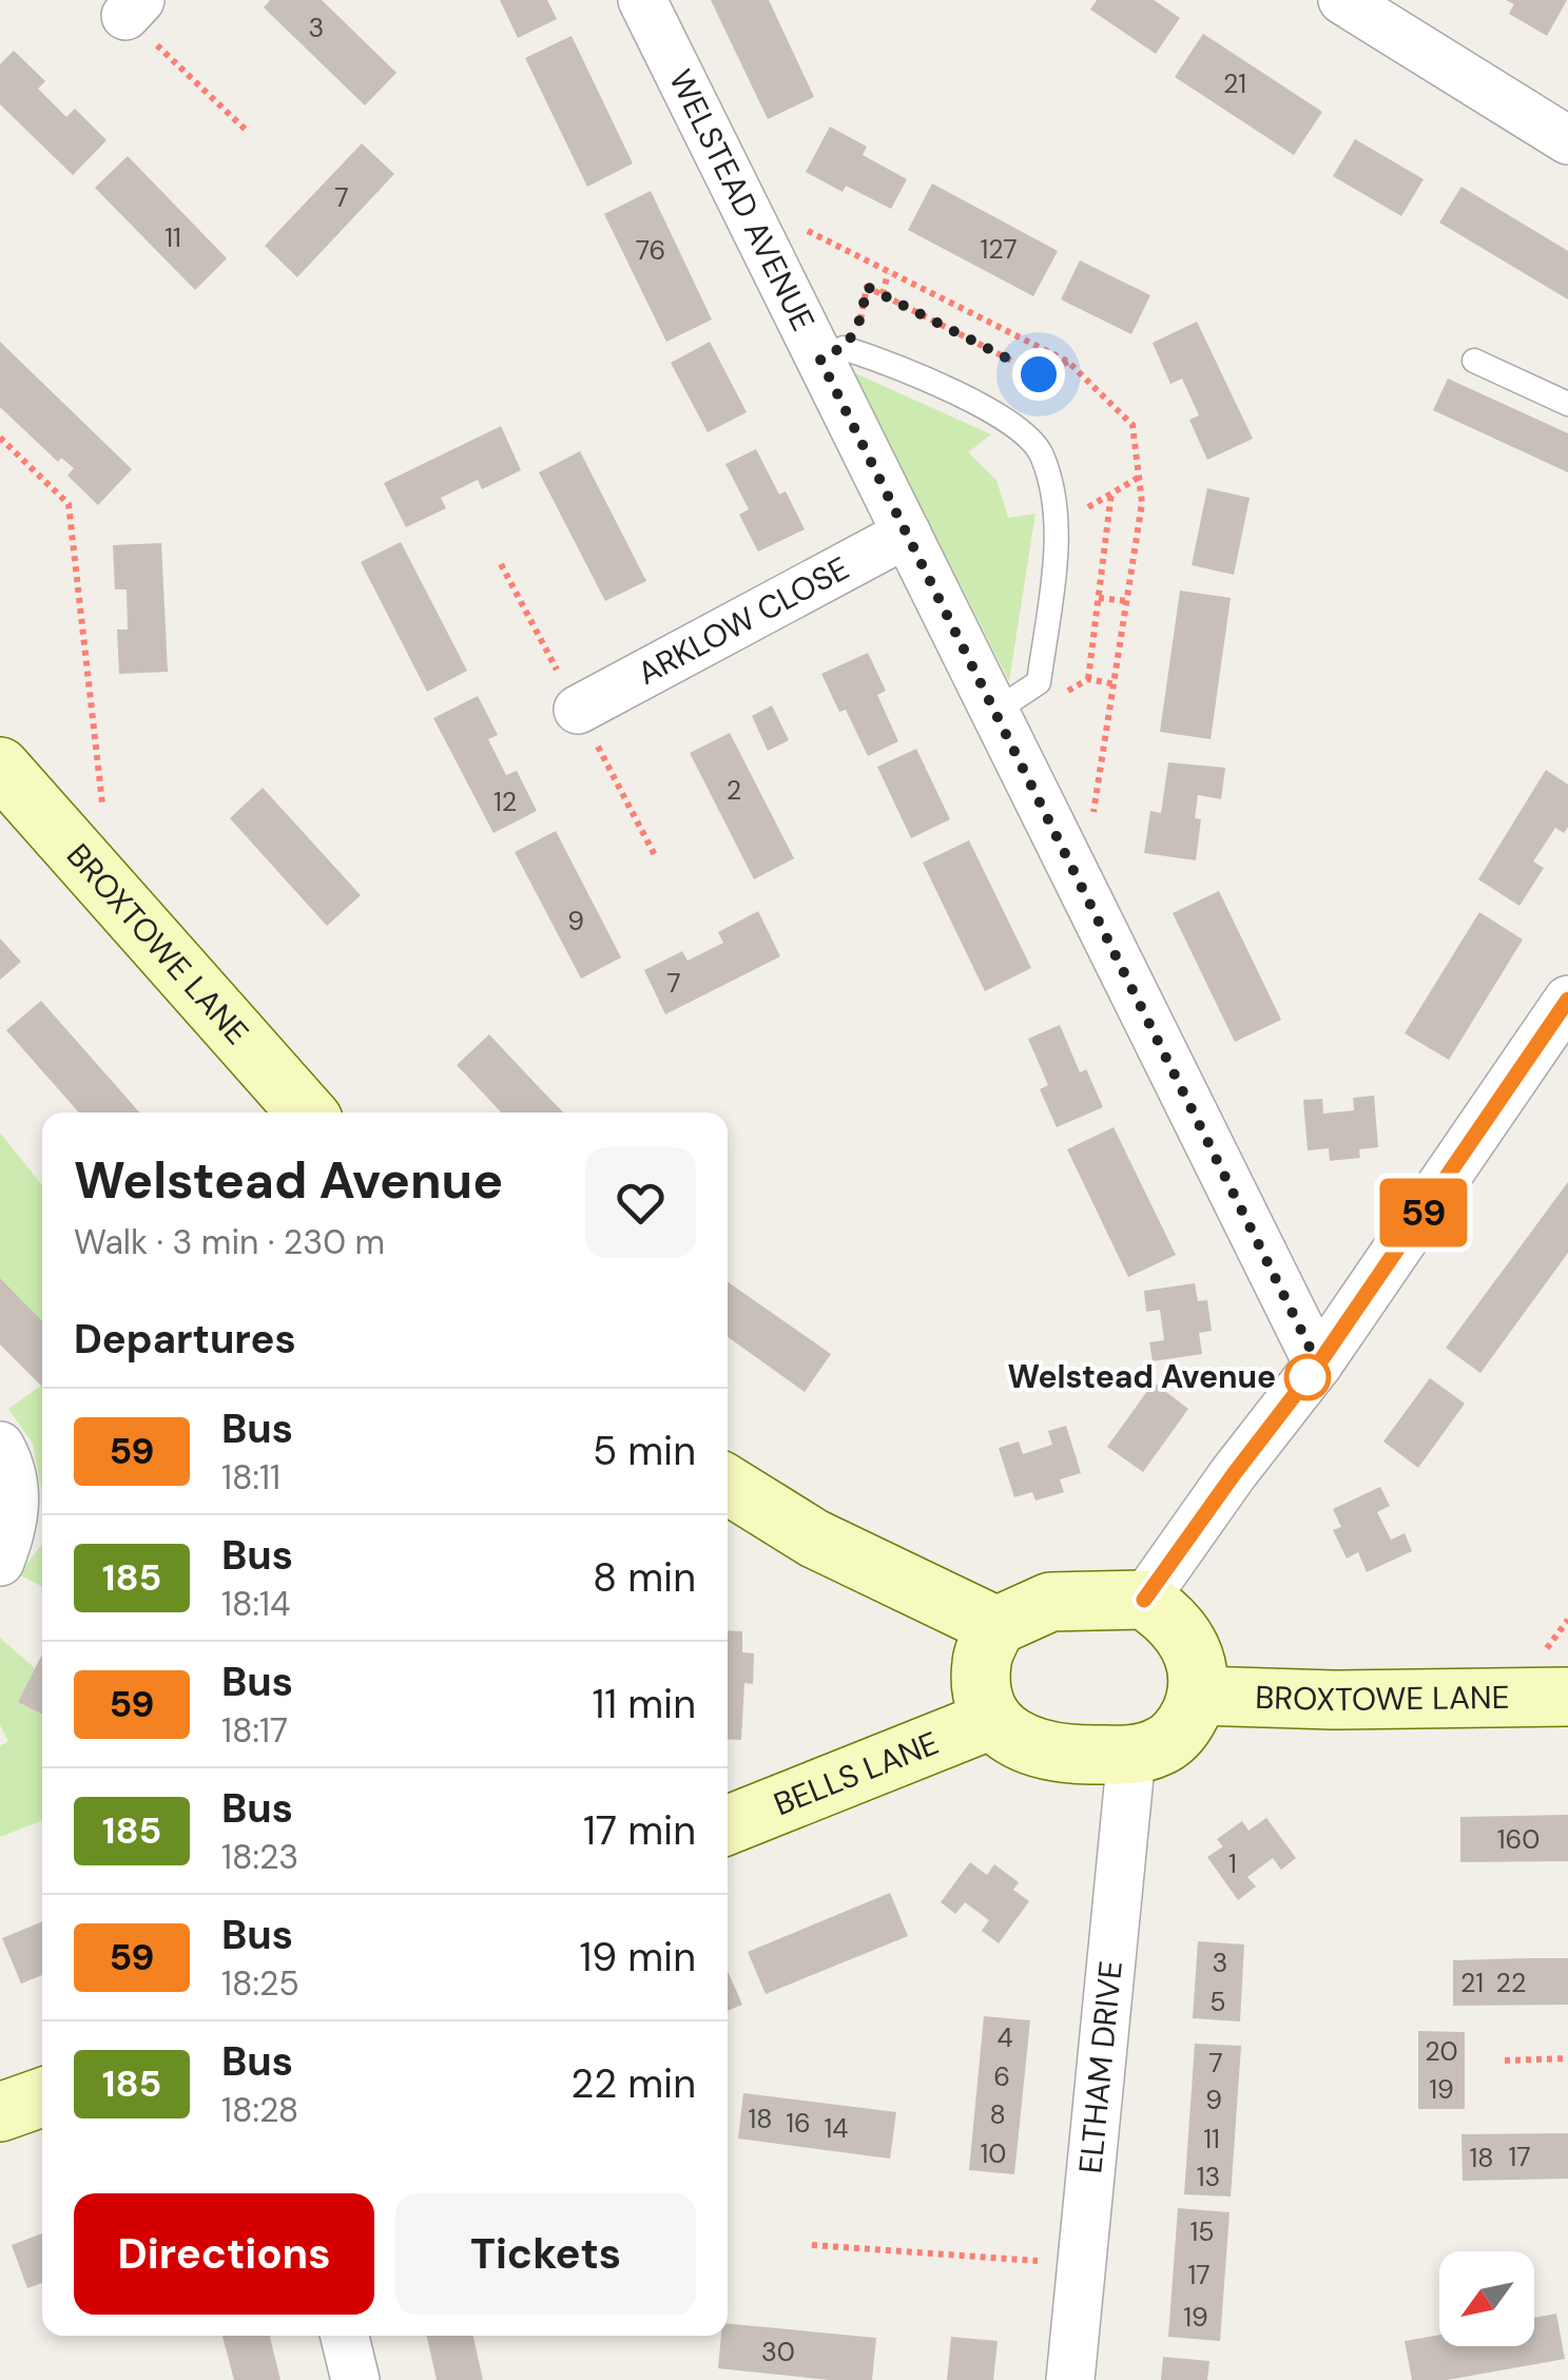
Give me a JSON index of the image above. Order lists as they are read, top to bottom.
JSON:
{
  "streets": {
    "main road": ["BROXTOWE LANE", "BELLS LANE"],
    "street": ["WELSTEAD AVENUE", "ARKLOW CLOSE", "ELTHAM DRIVE"]
  },
  "crossings": [
    ["WELSTEAD AVENUE", "ARKLOW CLOSE"],
    ["BROXTOWE LANE", "BELLS LANE"],
    ["BROXTOWE LANE", "ELTHAM DRIVE"],
    ["BELLS LANE", "ELTHAM DRIVE"]
  ],
  "places": ["Welstead Avenue"],
  "lines": ["bus line 59"],
  "house_numbers": [
    "3",
    "21",
    "7",
    "11",
    "127",
    "76",
    "2",
    "12",
    "9",
    "7",
    "160",
    "1",
    "3",
    "21",
    "22",
    "5",
    "4",
    "20",
    "7",
    "6",
    "19",
    "9",
    "8",
    "18",
    "16",
    "14",
    "11",
    "10",
    "17",
    "18",
    "13",
    "15",
    "17",
    "19",
    "30"
  ],
  "north": "bottom left",
  "page": {
    "on_map": "59",
    "heading": [
      ["Welstead Avenue", "Walk · 3 min · 230 m"],
      "Departures"
    ],
    "list": [
      {
        "mark": "59",
        "name": "Bus",
        "note": "18:11",
        "value": "5 min"
      },
      {
        "mark": "185",
        "name": "Bus",
        "note": "18:14",
        "value": "8 min"
      },
      {
        "mark": "59",
        "name": "Bus",
        "note": "18:17",
        "value": "11 min"
      },
      {
        "mark": "185",
        "name": "Bus",
        "note": "18:23",
        "value": "17 min"
      },
      {
        "mark": "59",
        "name": "Bus",
        "note": "18:25",
        "value": "19 min"
      },
      {
        "mark": "185",
        "name": "Bus",
        "note": "18:28",
        "value": "22 min"
      }
    ],
    "buttons": ["Directions", "Tickets"]
  }
}
